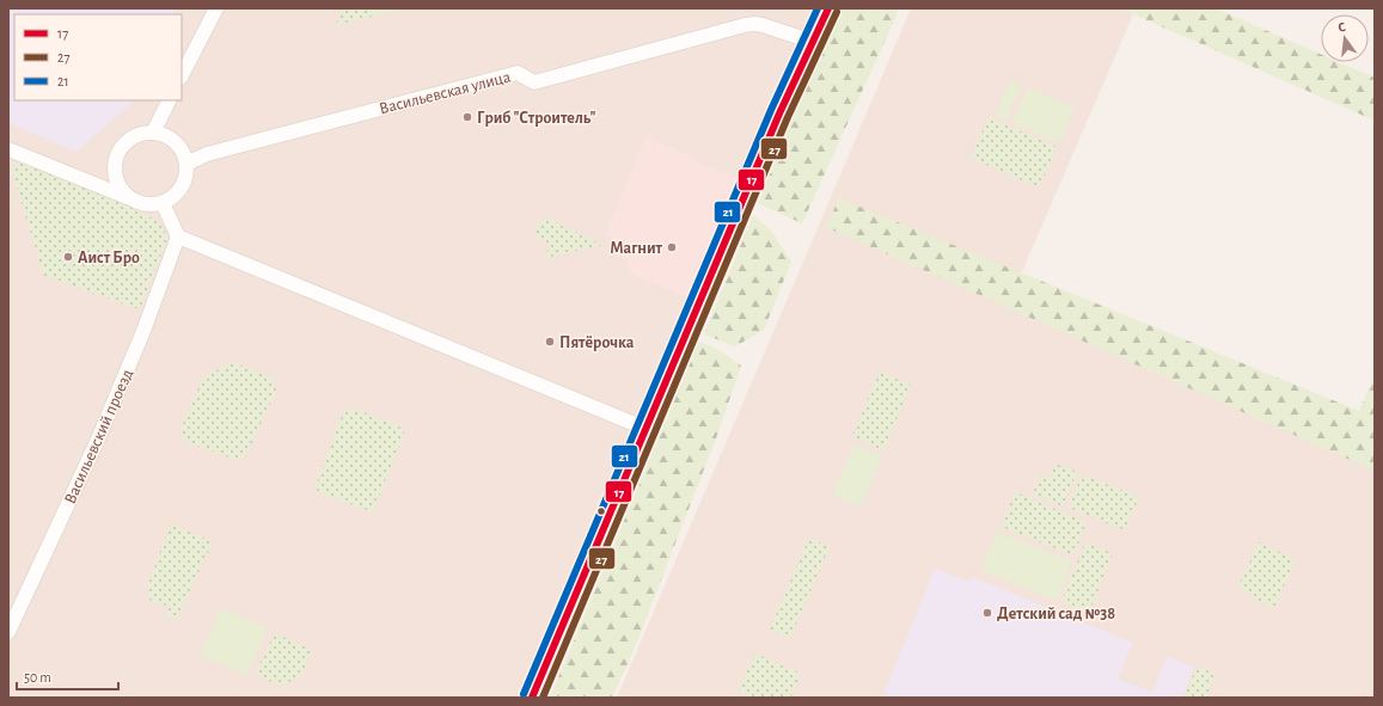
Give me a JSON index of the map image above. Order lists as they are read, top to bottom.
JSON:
{
  "streets": {
    "street": ["Васильевская улица", "Васильевский проезд"]
  },
  "places": [
    "Гриб \"Строитель\"",
    "Магнит",
    "Аист Бро",
    "Пятёрочка",
    "Детский сад №38"
  ],
  "lines": ["transit line 17", "transit line 21", "transit line 27"],
  "legend": ["17", "27", "21"],
  "scale_bar": "50 m",
  "north": "top"
}
